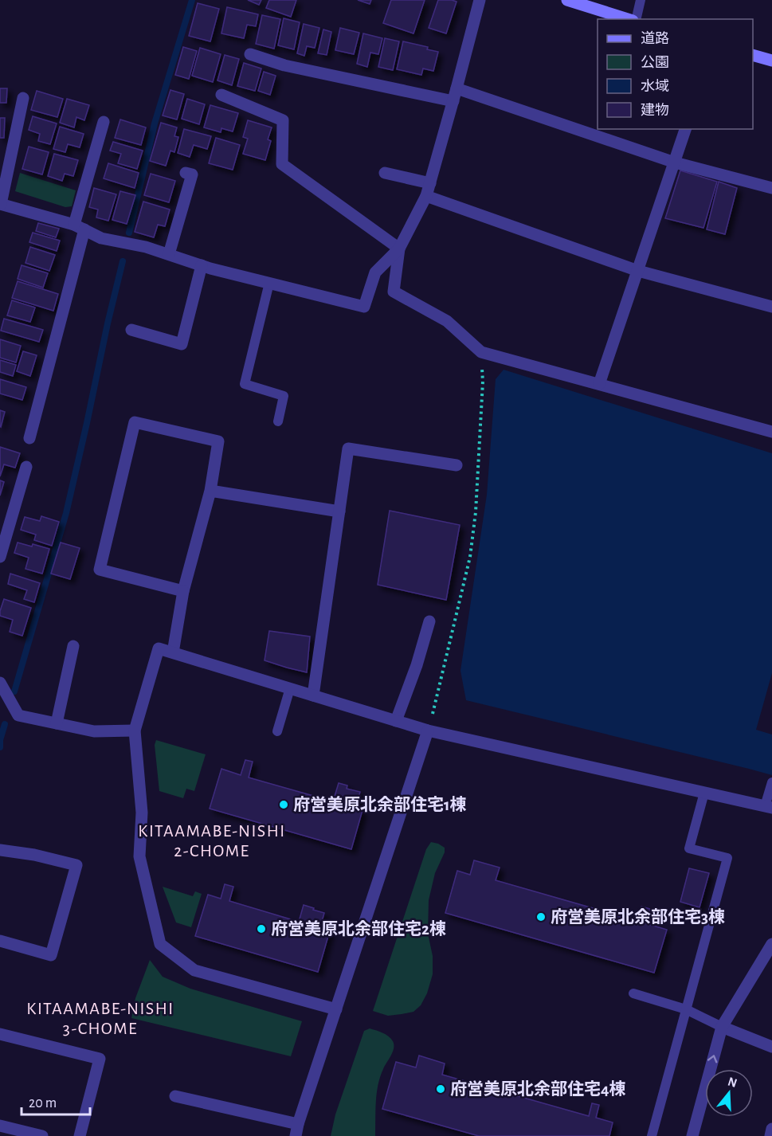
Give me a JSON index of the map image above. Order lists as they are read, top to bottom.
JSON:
{
  "districts": ["KITAAMABE-NISHI 2-CHOME", "KITAAMABE-NISHI 3-CHOME"],
  "places": [
    "府営美原北余部住宅1棟",
    "府営美原北余部住宅3棟",
    "府営美原北余部住宅2棟",
    "府営美原北余部住宅4棟"
  ],
  "legend": [
    "道路",
    "公園",
    "水域",
    "建物"
  ],
  "scale_bar": "20 m",
  "north": "top"
}
